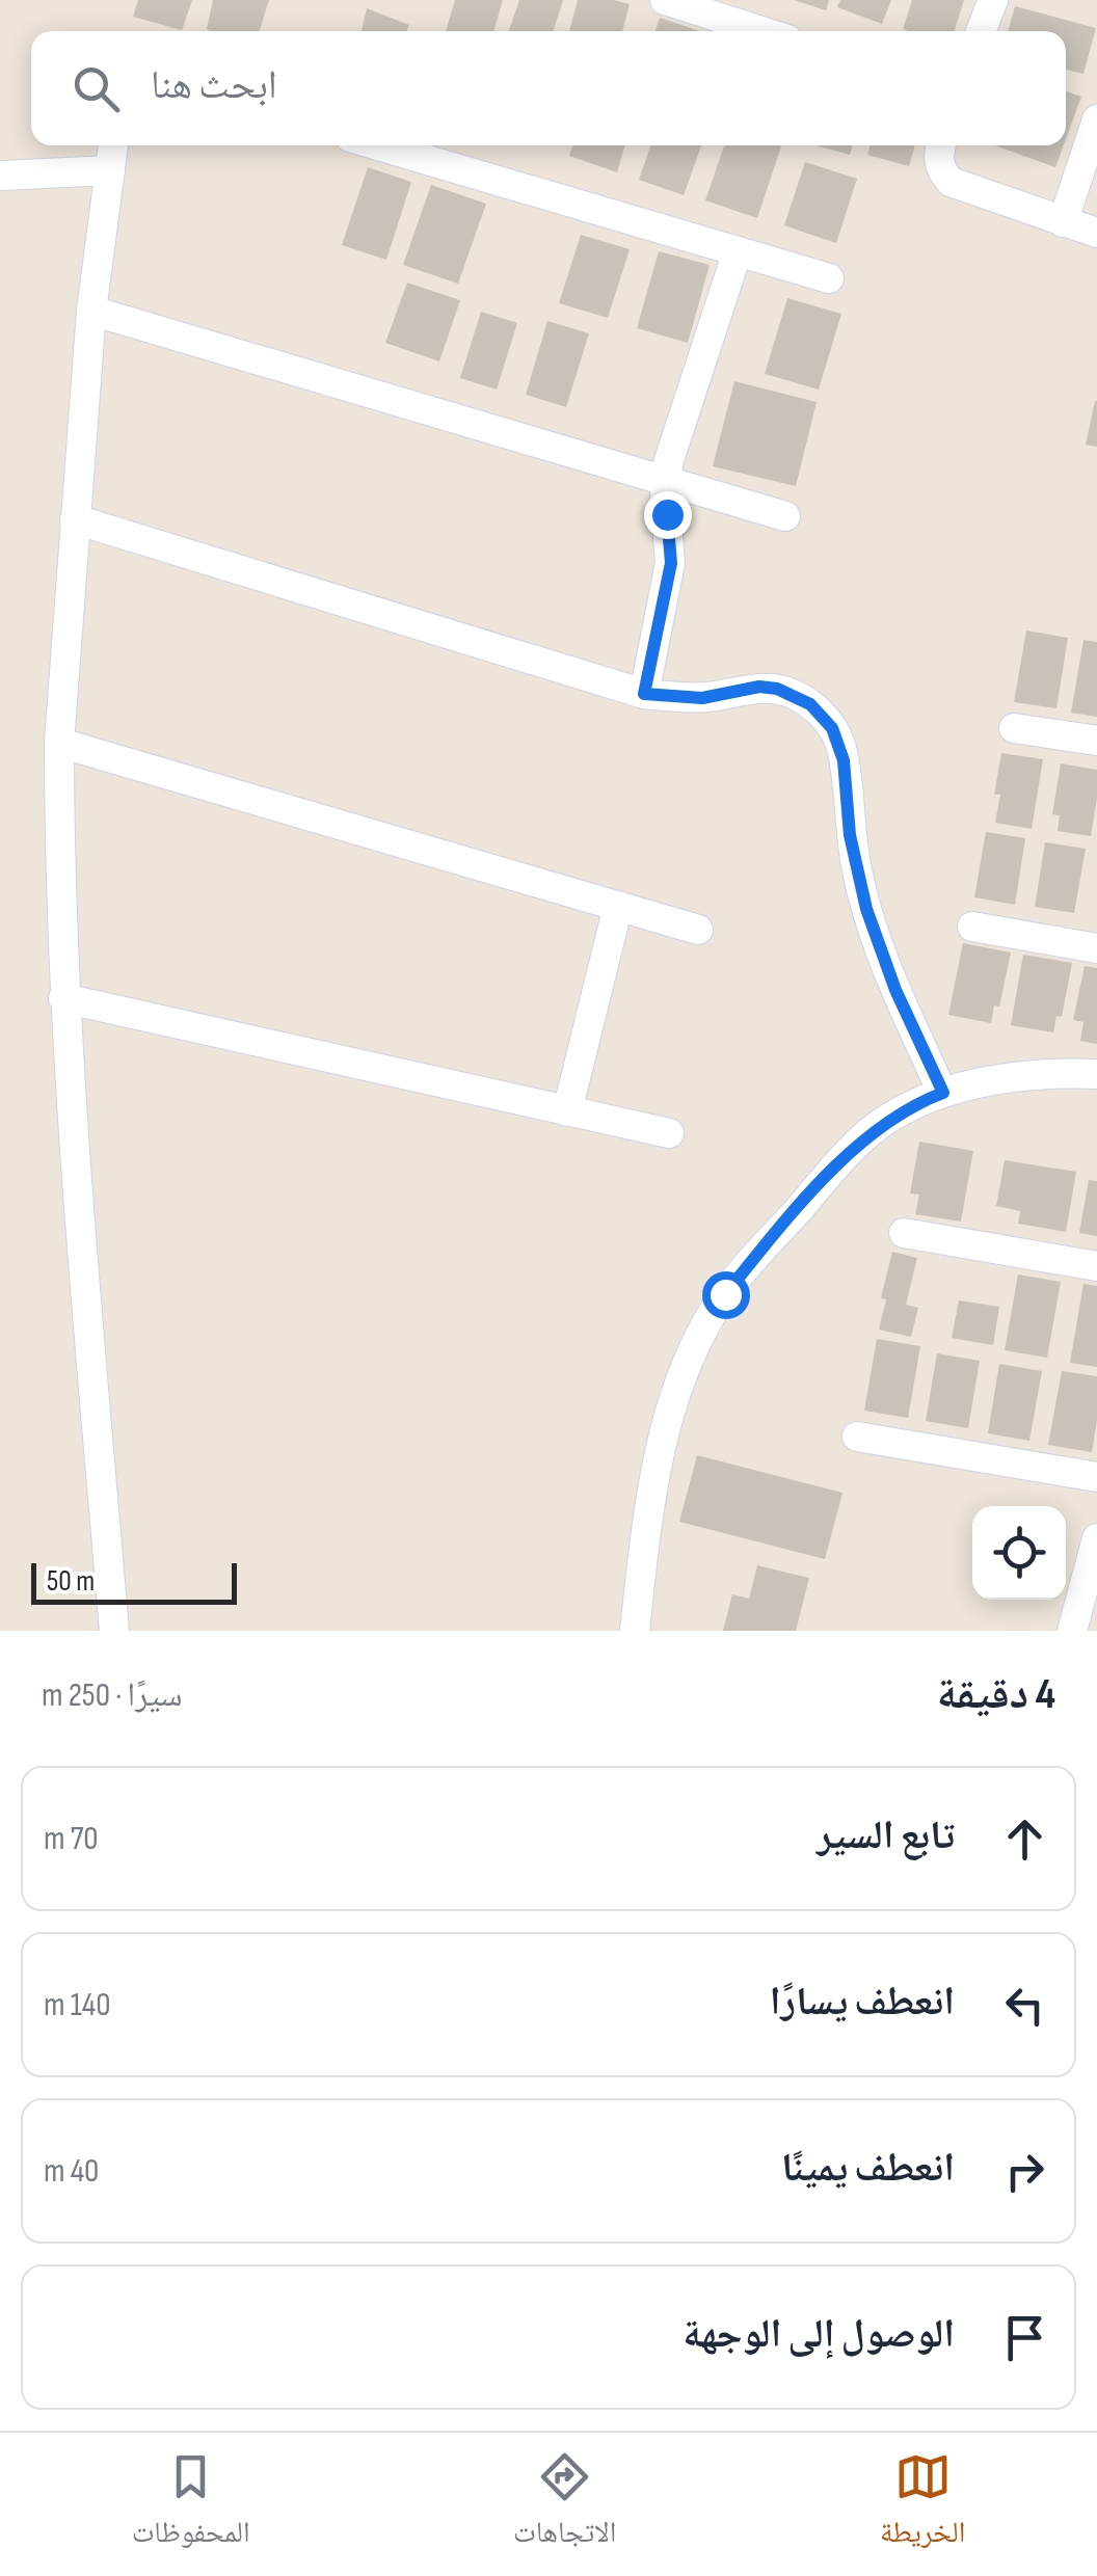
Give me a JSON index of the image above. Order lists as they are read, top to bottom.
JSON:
{
  "scale_bar": "50 m",
  "page": {
    "search": "ابحث هنا",
    "scale": "50 m",
    "heading": ["4 دقيقة", "سيرًا · 250 m"],
    "list": [
      ["تابع السير", "70 m"],
      ["انعطف يسارًا", "140 m"],
      ["انعطف يمينًا", "40 m"],
      "الوصول إلى الوجهة"
    ],
    "nav": ["الخريطة", "الاتجاهات", "المحفوظات"]
  }
}
